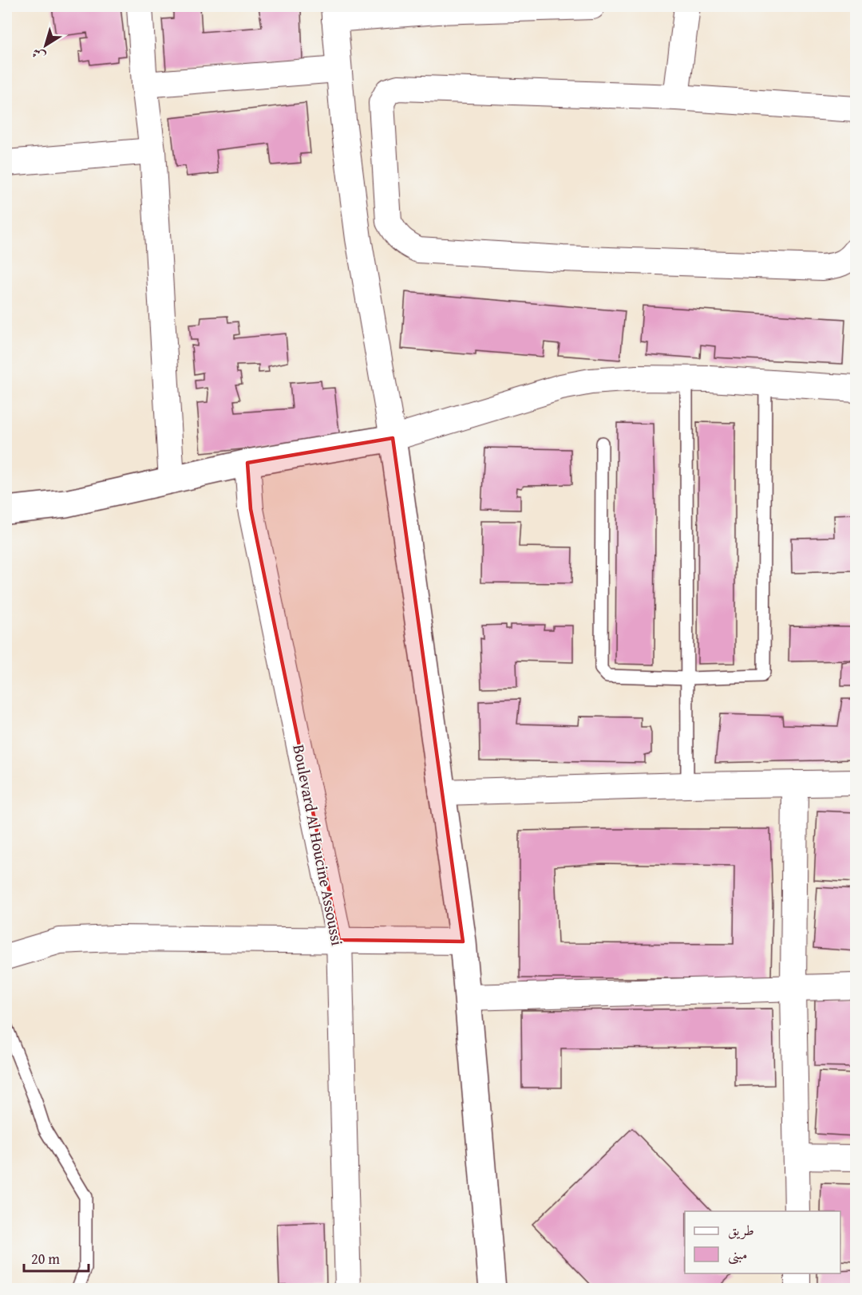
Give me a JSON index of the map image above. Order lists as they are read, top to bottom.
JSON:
{
  "streets": {
    "street": ["Boulevard Al Houcine Assoussi"]
  },
  "legend": ["طريق", "مبنى"],
  "scale_bar": "20 m",
  "north": "bottom left"
}
